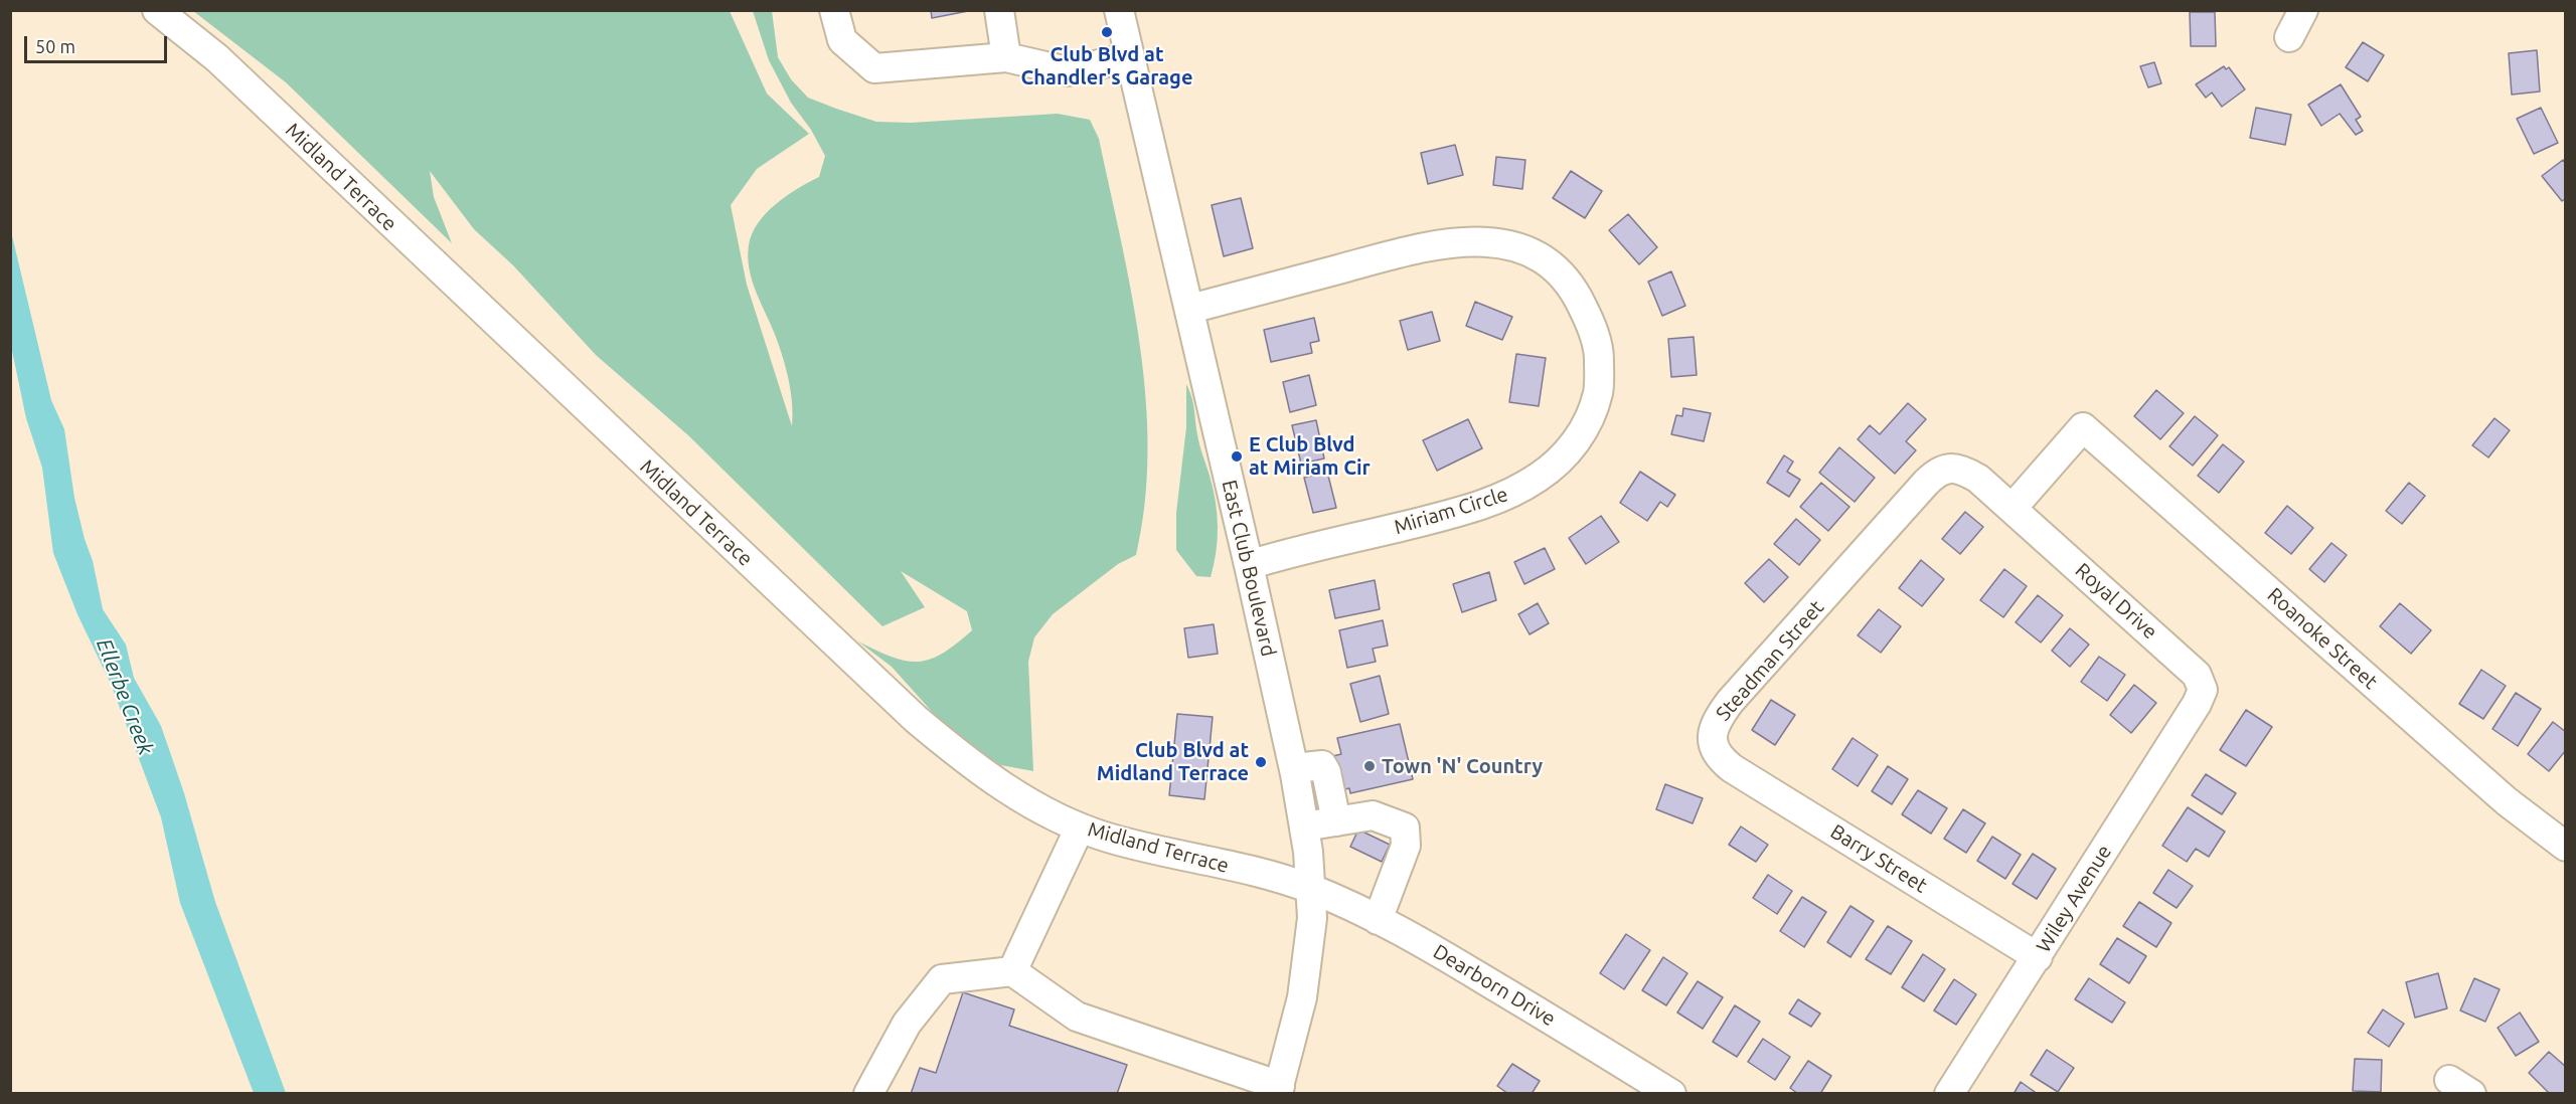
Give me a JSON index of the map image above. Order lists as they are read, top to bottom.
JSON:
{
  "streets": {
    "street": [
      "Midland Terrace",
      "Miriam Circle",
      "East Club Boulevard",
      "Royal Drive",
      "Roanoke Street",
      "Steadman Street",
      "Barry Street",
      "Wiley Avenue",
      "Dearborn Drive"
    ]
  },
  "crossings": [
    ["Midland Terrace", "East Club Boulevard"],
    ["Midland Terrace", "Dearborn Drive"],
    ["Miriam Circle", "East Club Boulevard"],
    ["East Club Boulevard", "Dearborn Drive"],
    ["Royal Drive", "Roanoke Street"],
    ["Royal Drive", "Steadman Street"],
    ["Royal Drive", "Wiley Avenue"],
    ["Steadman Street", "Barry Street"],
    ["Barry Street", "Wiley Avenue"]
  ],
  "water": ["Ellerbe Creek"],
  "places": [
    "Club Blvd at Chandler's Garage",
    "E Club Blvd at Miriam Cir",
    "Club Blvd at Midland Terrace",
    "Town 'N' Country"
  ],
  "scale_bar": "50 m"
}
